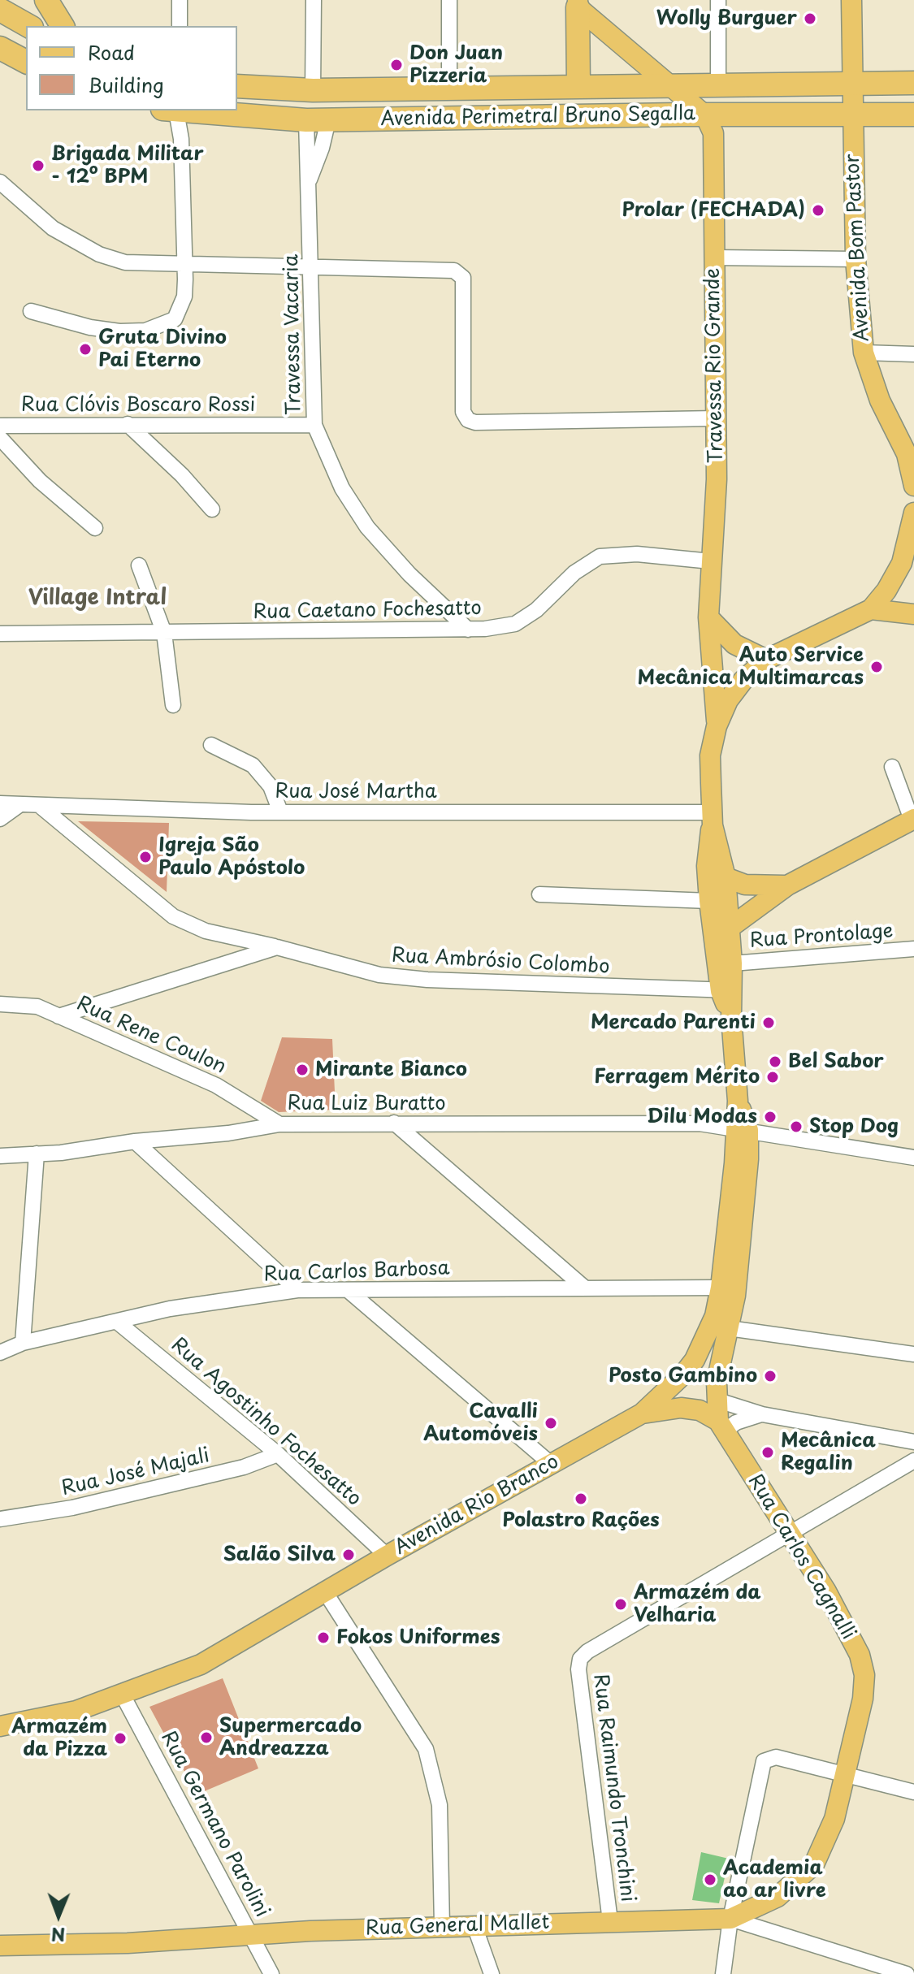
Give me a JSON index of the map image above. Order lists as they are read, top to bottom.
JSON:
{
  "streets": {
    "highway": ["Avenida Perimetral Bruno Segalla"],
    "main road": [
      "Avenida Bom Pastor",
      "Travessa Rio Grande",
      "Avenida Rio Branco",
      "Rua Carlos Cagnalli",
      "Rua General Mallet"
    ],
    "street": [
      "Travessa Vacaria",
      "Rua Clóvis Boscaro Rossi",
      "Rua Caetano Fochesatto",
      "Rua José Martha",
      "Rua Prontolage",
      "Rua Ambrósio Colombo",
      "Rua Rene Coulon",
      "Rua Luiz Buratto",
      "Rua Carlos Barbosa",
      "Rua Agostinho Fochesatto",
      "Rua José Majali",
      "Rua Raimundo Tronchini",
      "Rua Germano Parolini"
    ]
  },
  "crossings": [
    ["Avenida Perimetral Bruno Segalla", "Avenida Bom Pastor"],
    ["Avenida Perimetral Bruno Segalla", "Travessa Vacaria"],
    ["Avenida Perimetral Bruno Segalla", "Travessa Rio Grande"],
    ["Travessa Vacaria", "Rua Clóvis Boscaro Rossi"],
    ["Travessa Vacaria", "Rua Caetano Fochesatto"],
    ["Travessa Rio Grande", "Rua Caetano Fochesatto"],
    ["Travessa Rio Grande", "Avenida Rio Branco"],
    ["Rua José Martha", "Rua Ambrósio Colombo"],
    ["Rua José Martha", "Avenida Rio Branco"],
    ["Rua Prontolage", "Avenida Rio Branco"],
    ["Rua Ambrósio Colombo", "Avenida Rio Branco"],
    ["Rua Rene Coulon", "Rua Luiz Buratto"],
    ["Rua Luiz Buratto", "Avenida Rio Branco"],
    ["Rua Carlos Barbosa", "Rua Agostinho Fochesatto"],
    ["Rua Carlos Barbosa", "Avenida Rio Branco"],
    ["Rua Agostinho Fochesatto", "Rua José Majali"],
    ["Rua Agostinho Fochesatto", "Avenida Rio Branco"],
    ["Avenida Rio Branco", "Rua Carlos Cagnalli"],
    ["Avenida Rio Branco", "Rua Germano Parolini"],
    ["Rua Carlos Cagnalli", "Rua Raimundo Tronchini"],
    ["Rua Carlos Cagnalli", "Rua General Mallet"],
    ["Rua Raimundo Tronchini", "Rua General Mallet"],
    ["Rua Germano Parolini", "Rua General Mallet"]
  ],
  "districts": ["Village Intral"],
  "places": [
    "Wolly Burguer",
    "Don Juan Pizzeria",
    "Brigada Militar - 12º BPM",
    "Prolar (FECHADA)",
    "Gruta Divino Pai Eterno",
    "Auto Service Mecânica Multimarcas",
    "Igreja São Paulo Apóstolo",
    "Mercado Parenti",
    "Bel Sabor",
    "Mirante Bianco",
    "Ferragem Mérito",
    "Dilu Modas",
    "Stop Dog",
    "Posto Gambino",
    "Cavalli Automóveis",
    "Mecânica Regalin",
    "Polastro Rações",
    "Salão Silva",
    "Armazém da Velharia",
    "Fokos Uniformes",
    "Supermercado Andreazza",
    "Armazém da Pizza",
    "Academia ao ar livre"
  ],
  "legend": ["Road", "Building"],
  "north": "bottom"
}
